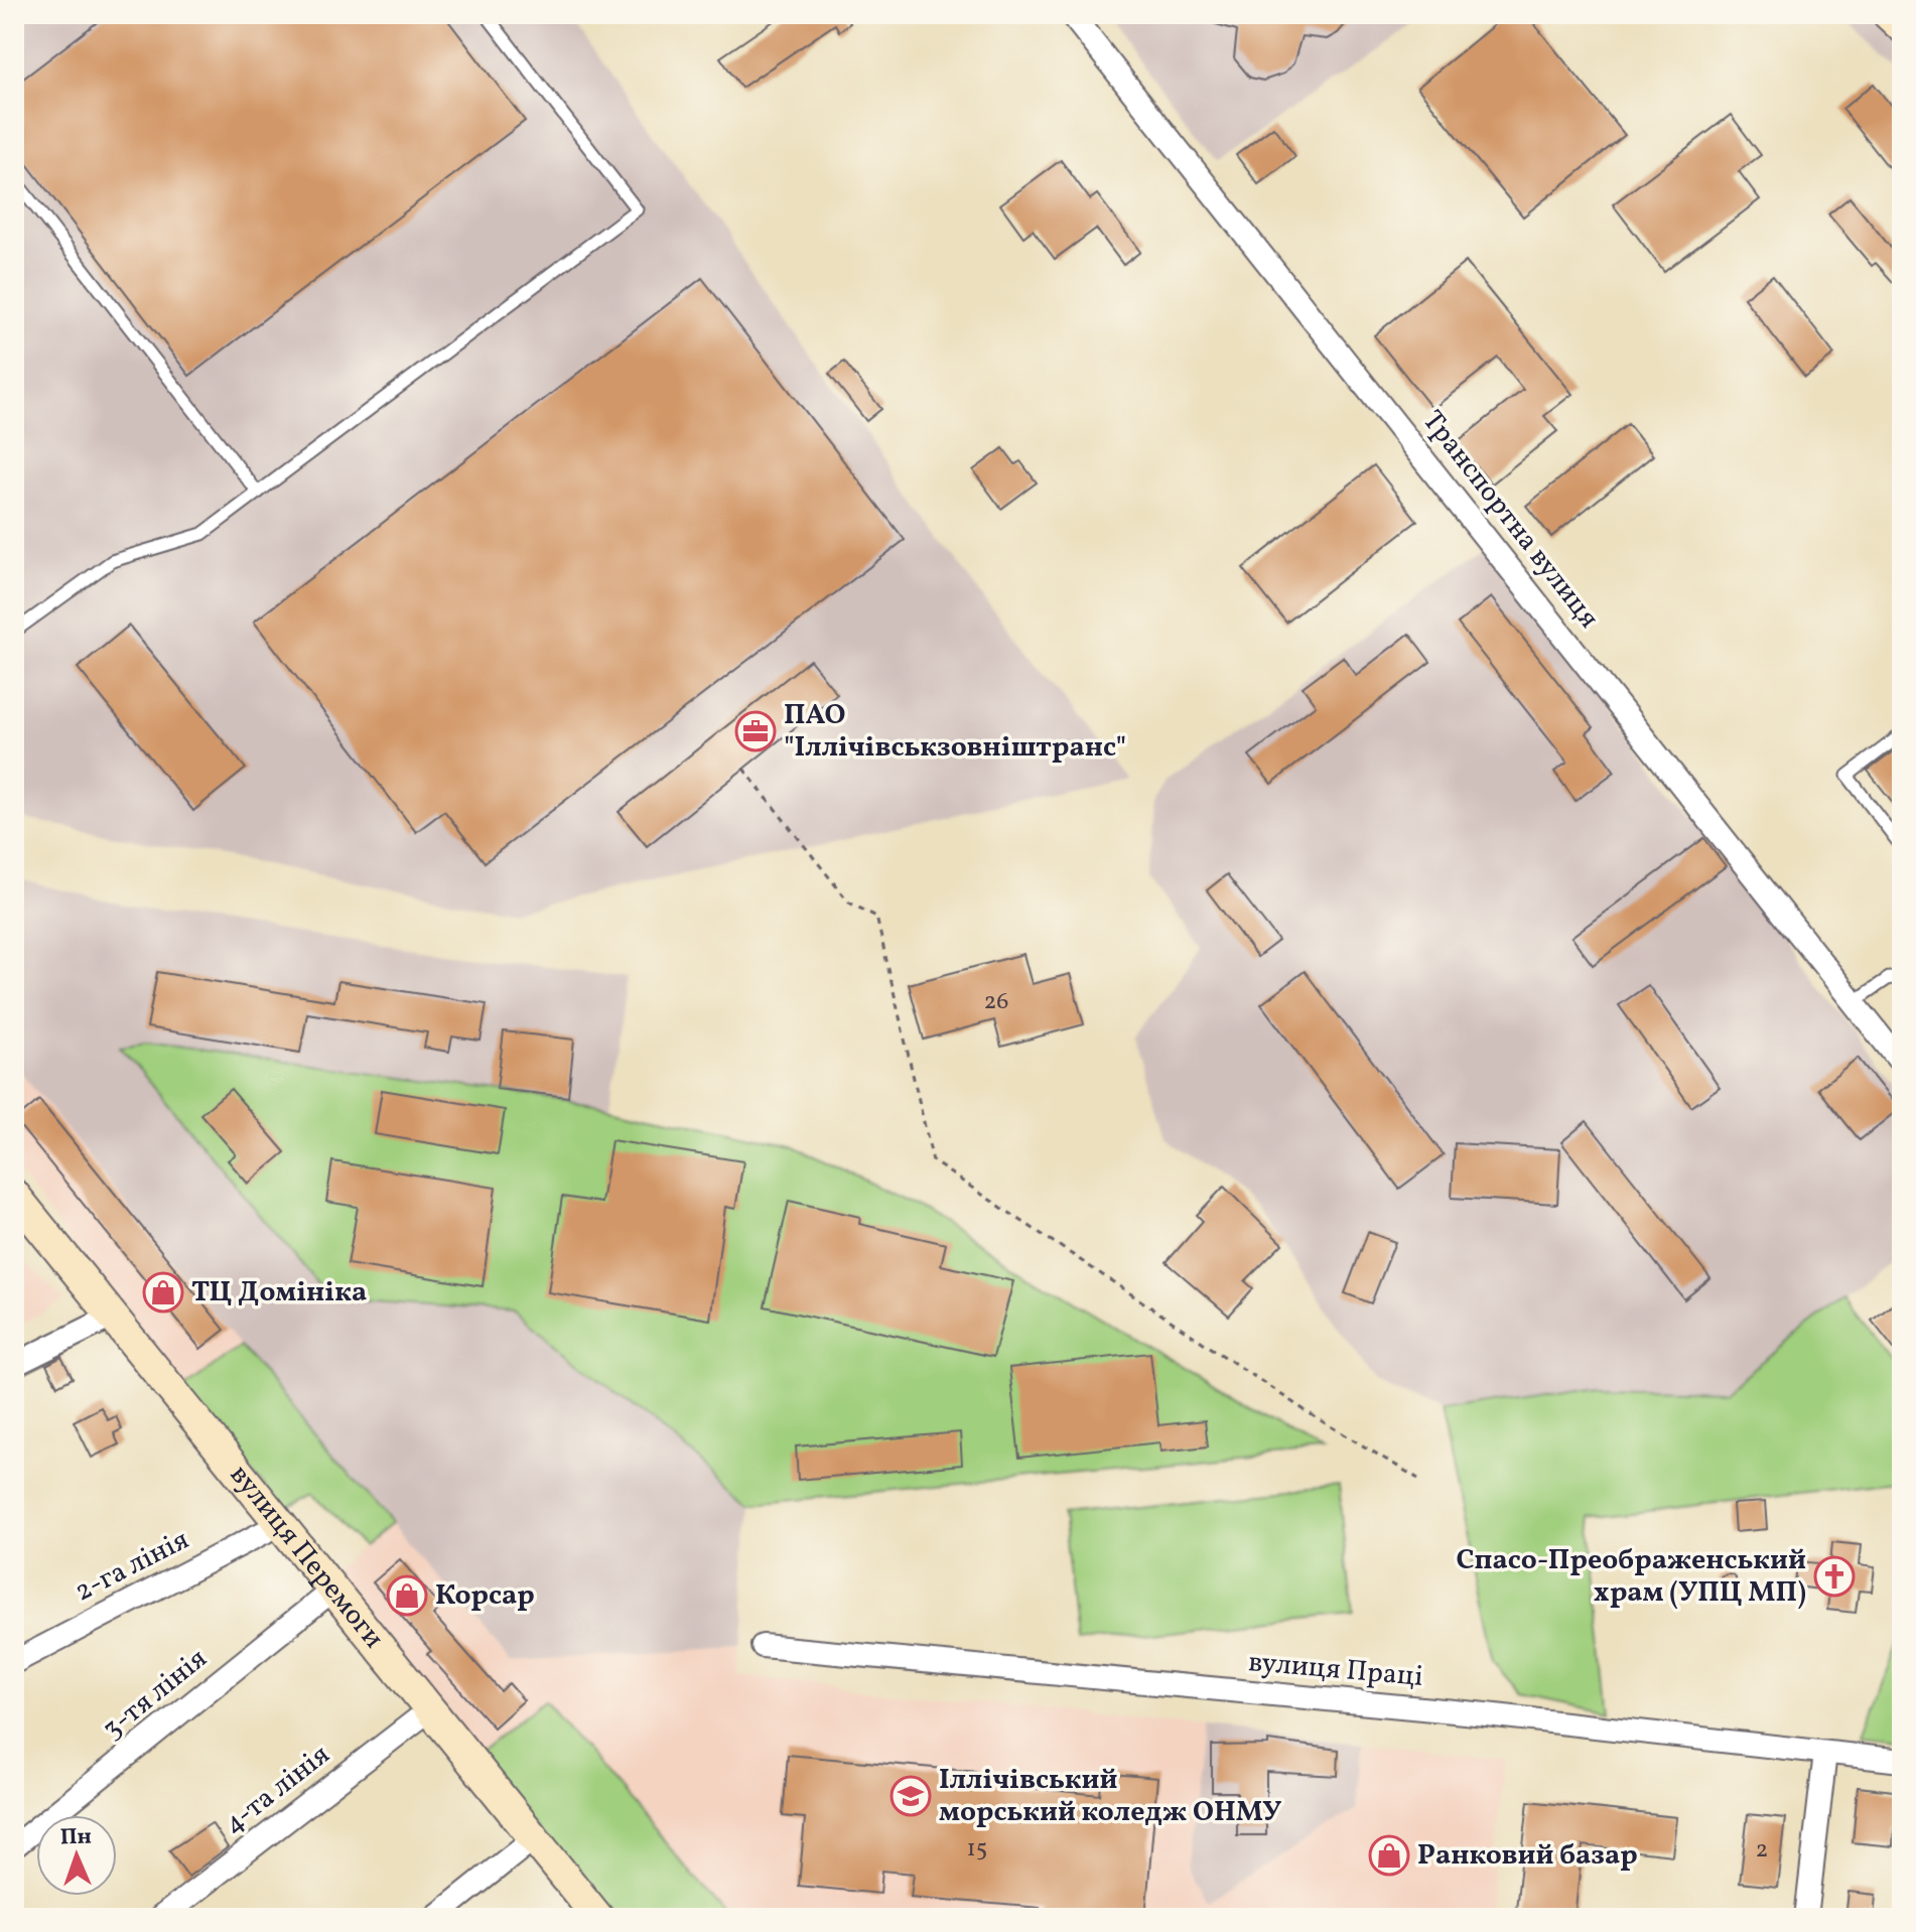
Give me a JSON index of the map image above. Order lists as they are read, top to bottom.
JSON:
{
  "streets": {
    "main road": ["вулиця Перемоги"],
    "street": [
      "Транспортна вулиця",
      "2-га лінія",
      "вулиця Праці",
      "3-тя лінія",
      "4-та лінія"
    ]
  },
  "crossings": [
    ["вулиця Перемоги", "2-га лінія"],
    ["вулиця Перемоги", "3-тя лінія"],
    ["вулиця Перемоги", "4-та лінія"]
  ],
  "places": {
    "office": ["ПАО \"Іллічівськзовніштранс\""],
    "shop": ["ТЦ Домініка", "Корсар", "Ранковий базар"],
    "church": ["Спасо-Преображенський храм (УПЦ МП)"],
    "school or university": ["Іллічівський морський коледж ОНМУ"]
  },
  "house_numbers": ["26", "15", "2"],
  "north": "top"
}
